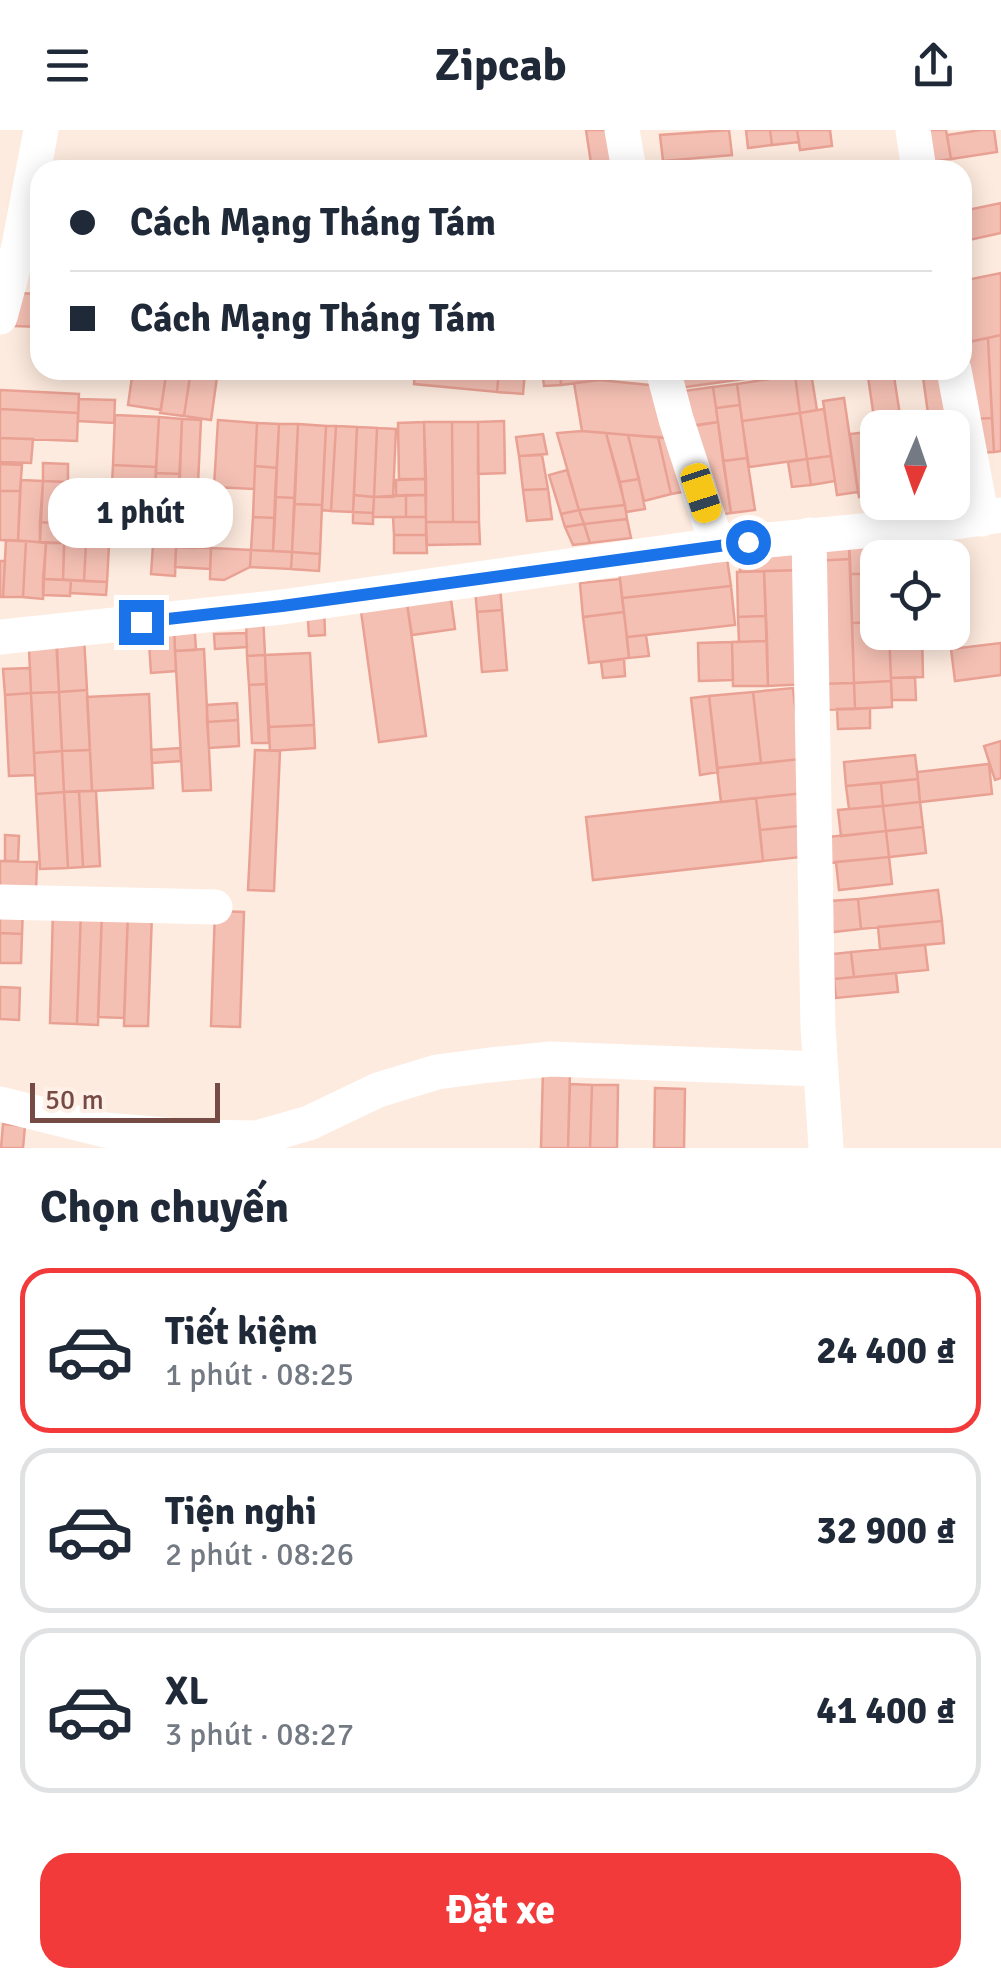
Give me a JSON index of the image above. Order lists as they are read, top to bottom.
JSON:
{
  "scale_bar": "50 m",
  "north": "bottom",
  "page": {
    "header": "Zipcab",
    "banner": ["Cách Mạng Tháng Tám", "Cách Mạng Tháng Tám"],
    "bubble": "1 phút",
    "scale": "50 m",
    "heading": "Chọn chuyến",
    "list": [
      {
        "name": "Tiết kiệm",
        "note": "1 phút · 08:25",
        "value": "24 400 ₫"
      },
      {
        "name": "Tiện nghi",
        "note": "2 phút · 08:26",
        "value": "32 900 ₫"
      },
      {
        "name": "XL",
        "note": "3 phút · 08:27",
        "value": "41 400 ₫"
      }
    ],
    "buttons": "Đặt xe"
  }
}
